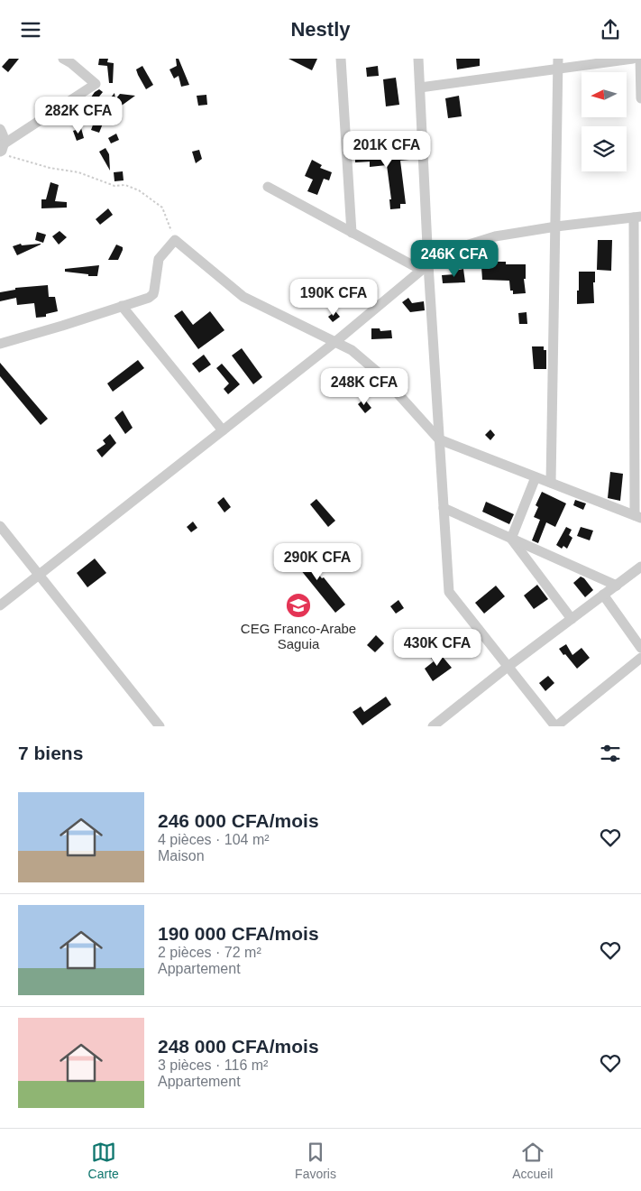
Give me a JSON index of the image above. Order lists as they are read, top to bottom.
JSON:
{
  "places": {
    "school or university": ["CEG Franco-Arabe Saguia"]
  },
  "north": "left",
  "page": {
    "header": "Nestly",
    "price": [
      "282K CFA",
      "201K CFA",
      "246K CFA",
      "190K CFA",
      "248K CFA",
      "290K CFA",
      "430K CFA"
    ],
    "heading": "7 biens",
    "list": [
      {
        "name": "246 000 CFA/mois",
        "note": "4 pièces · 104 m² · Maison"
      },
      {
        "name": "190 000 CFA/mois",
        "note": "2 pièces · 72 m² · Appartement"
      },
      {
        "name": "248 000 CFA/mois",
        "note": "3 pièces · 116 m² · Appartement"
      }
    ],
    "tabs": ["Carte", "Favoris", "Accueil"]
  }
}
